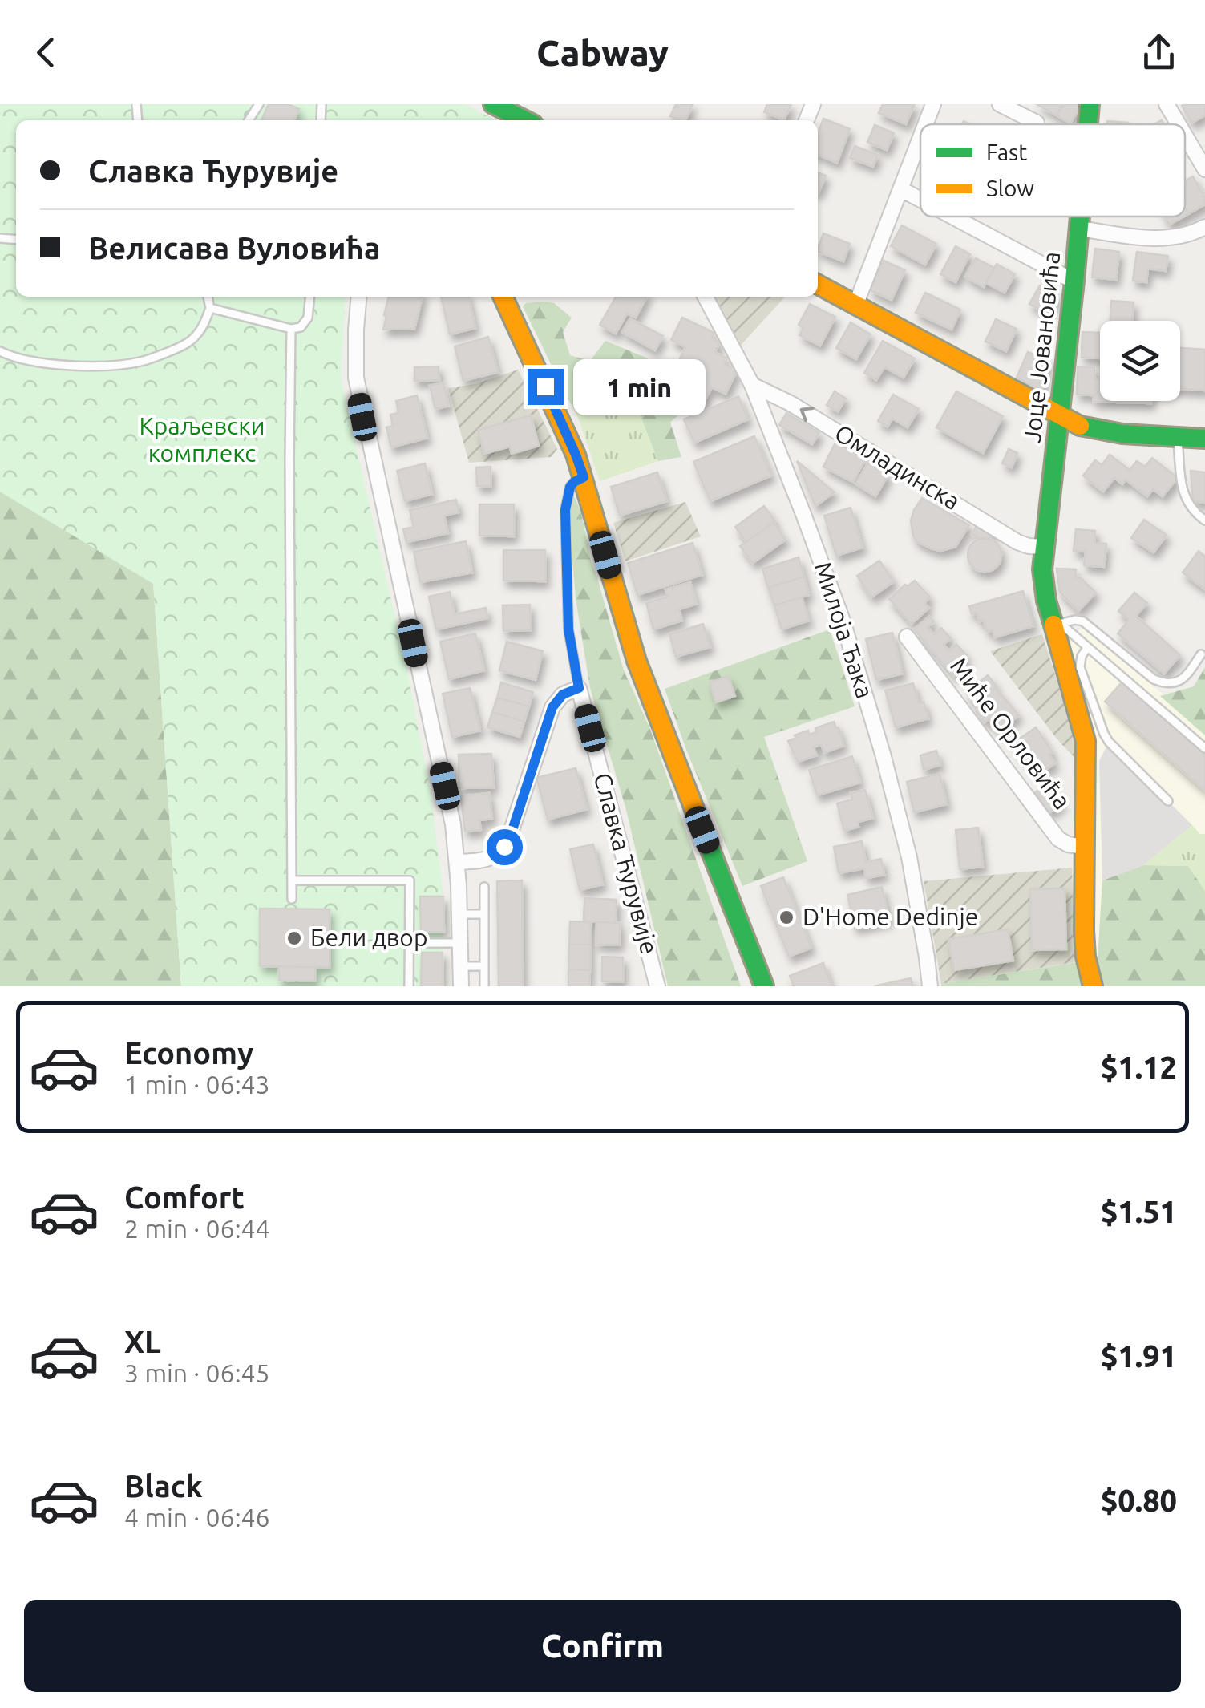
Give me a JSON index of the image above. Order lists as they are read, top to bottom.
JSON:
{
  "streets": {
    "street": [
      "Јоце Јовановића",
      "Омладинска",
      "Милоја Ђака",
      "Миће Орловића",
      "Славка Ћурувије"
    ]
  },
  "crossings": [
    ["Јоце Јовановића", "Омладинска"],
    ["Јоце Јовановића", "Миће Орловића"],
    ["Омладинска", "Милоја Ђака"],
    ["Омладинска", "Миће Орловића"]
  ],
  "parks": ["Краљевски комплекс"],
  "places": ["D'Home Dedinje", "Бели двор"],
  "legend": ["Fast", "Slow"],
  "page": {
    "header": "Cabway",
    "banner": ["Славка Ћурувије", "Велисава Вуловића"],
    "bubble": "1 min",
    "list": [
      {
        "name": "Economy",
        "note": "1 min · 06:43",
        "value": "$1.12"
      },
      {
        "name": "Comfort",
        "note": "2 min · 06:44",
        "value": "$1.51"
      },
      {
        "name": "XL",
        "note": "3 min · 06:45",
        "value": "$1.91"
      },
      {
        "name": "Black",
        "note": "4 min · 06:46",
        "value": "$0.80"
      }
    ],
    "buttons": "Confirm"
  }
}
